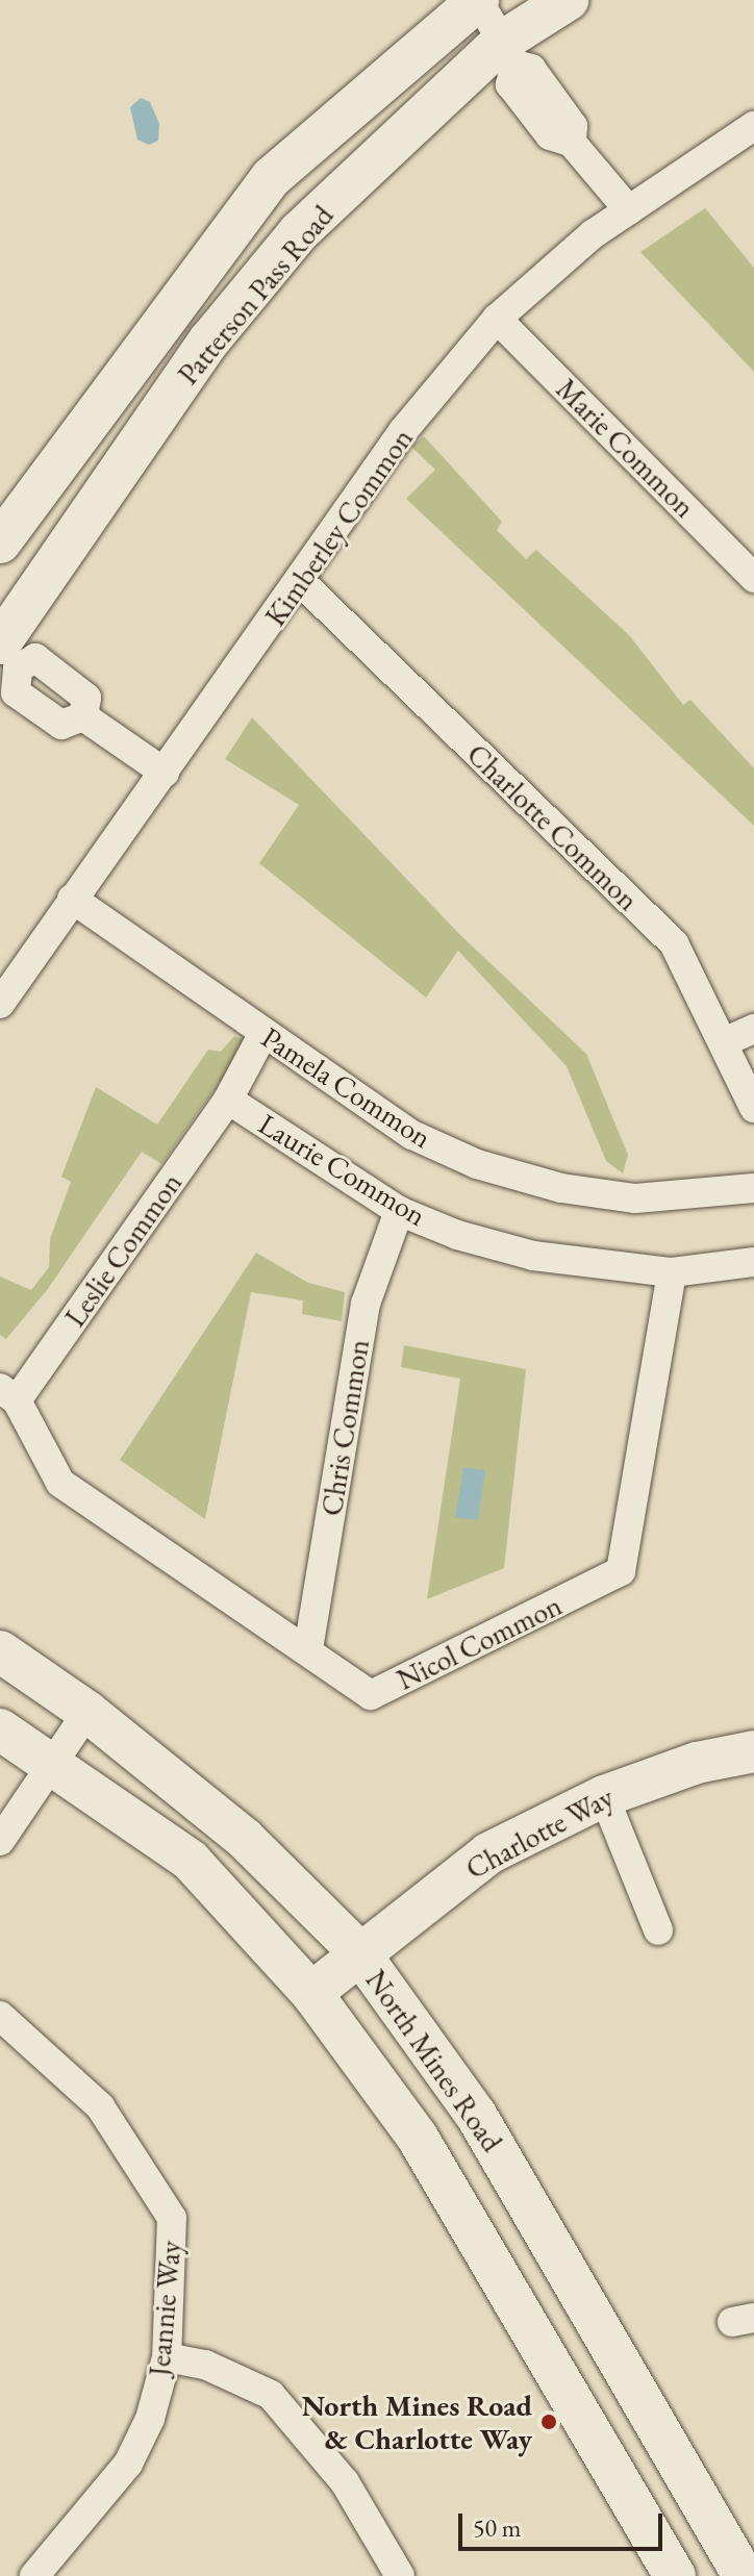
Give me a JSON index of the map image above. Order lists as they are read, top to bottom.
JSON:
{
  "streets": {
    "main road": ["Patterson Pass Road", "Charlotte Way", "North Mines Road"],
    "street": [
      "Marie Common",
      "Kimberley Common",
      "Charlotte Common",
      "Pamela Common",
      "Laurie Common",
      "Leslie Common",
      "Chris Common",
      "Nicol Common",
      "Jeannie Way"
    ]
  },
  "crossings": [
    ["Marie Common", "Kimberley Common"],
    ["Kimberley Common", "Charlotte Common"],
    ["Kimberley Common", "Pamela Common"],
    ["Pamela Common", "Leslie Common"],
    ["Laurie Common", "Leslie Common"],
    ["Laurie Common", "Chris Common"],
    ["Laurie Common", "Nicol Common"],
    ["Leslie Common", "Nicol Common"],
    ["Chris Common", "Nicol Common"],
    ["Charlotte Way", "North Mines Road"]
  ],
  "places": ["North Mines Road & Charlotte Way"],
  "scale_bar": "50 m"
}
